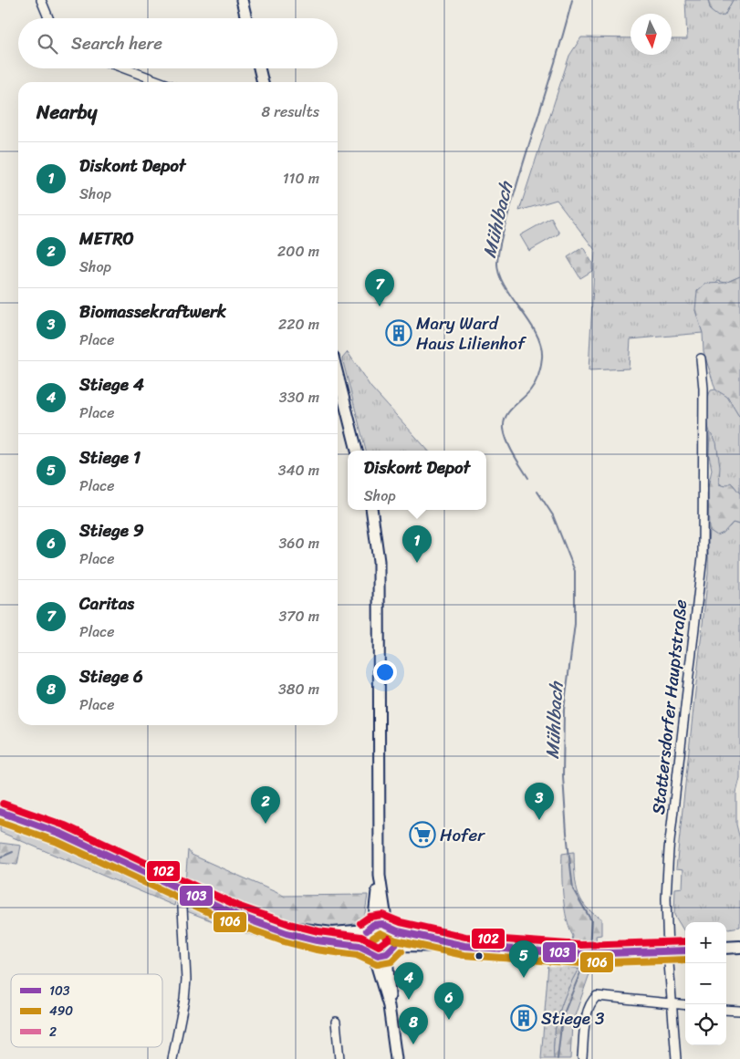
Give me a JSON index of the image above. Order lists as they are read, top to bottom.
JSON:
{
  "streets": {
    "street": ["Stattersdorfer Hauptstraße"]
  },
  "water": ["Mühlbach"],
  "places": {
    "building": ["Mary Ward Haus Lilienhof", "Stiege 3"],
    "supermarket": ["Hofer"]
  },
  "lines": ["transit line 102", "transit line 103", "transit line 106"],
  "legend": ["103", "490", "2"],
  "north": "bottom",
  "page": {
    "search": "Search here",
    "heading": ["Nearby", "8 results"],
    "list": [
      {
        "mark": "1",
        "name": "Diskont Depot",
        "note": "Shop",
        "value": "110 m"
      },
      {
        "mark": "2",
        "name": "METRO",
        "note": "Shop",
        "value": "200 m"
      },
      {
        "mark": "3",
        "name": "Biomassekraftwerk",
        "note": "Place",
        "value": "220 m"
      },
      {
        "mark": "4",
        "name": "Stiege 4",
        "note": "Place",
        "value": "330 m"
      },
      {
        "mark": "5",
        "name": "Stiege 1",
        "note": "Place",
        "value": "340 m"
      },
      {
        "mark": "6",
        "name": "Stiege 9",
        "note": "Place",
        "value": "360 m"
      },
      {
        "mark": "7",
        "name": "Caritas",
        "note": "Place",
        "value": "370 m"
      },
      {
        "mark": "8",
        "name": "Stiege 6",
        "note": "Place",
        "value": "380 m"
      }
    ],
    "pins": [
      "7",
      "1",
      "3",
      "2",
      "5",
      "4",
      "6",
      "8"
    ],
    "popup": ["Diskont Depot", "Shop"],
    "map_buttons": ["+", "−"]
  }
}
